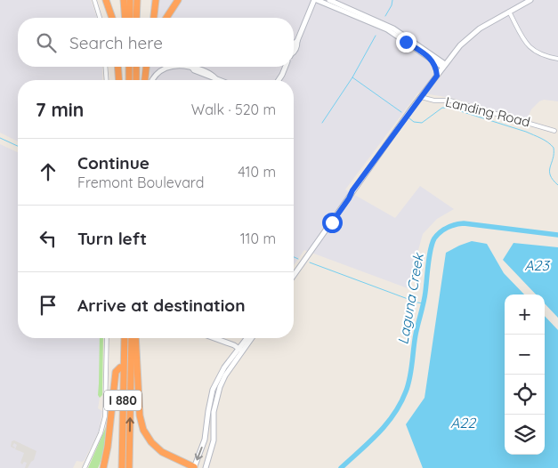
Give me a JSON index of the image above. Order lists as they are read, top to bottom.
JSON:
{
  "streets": {
    "highway": ["I 880"],
    "street": ["Landing Road"]
  },
  "water": ["A23", "Laguna Creek", "A22"],
  "page": {
    "search": "Search here",
    "heading": ["7 min", "Walk · 520 m"],
    "list": [
      ["Continue", "Fremont Boulevard", "410 m"],
      ["Turn left", "110 m"],
      "Arrive at destination"
    ],
    "map_buttons": ["+", "−"]
  }
}
